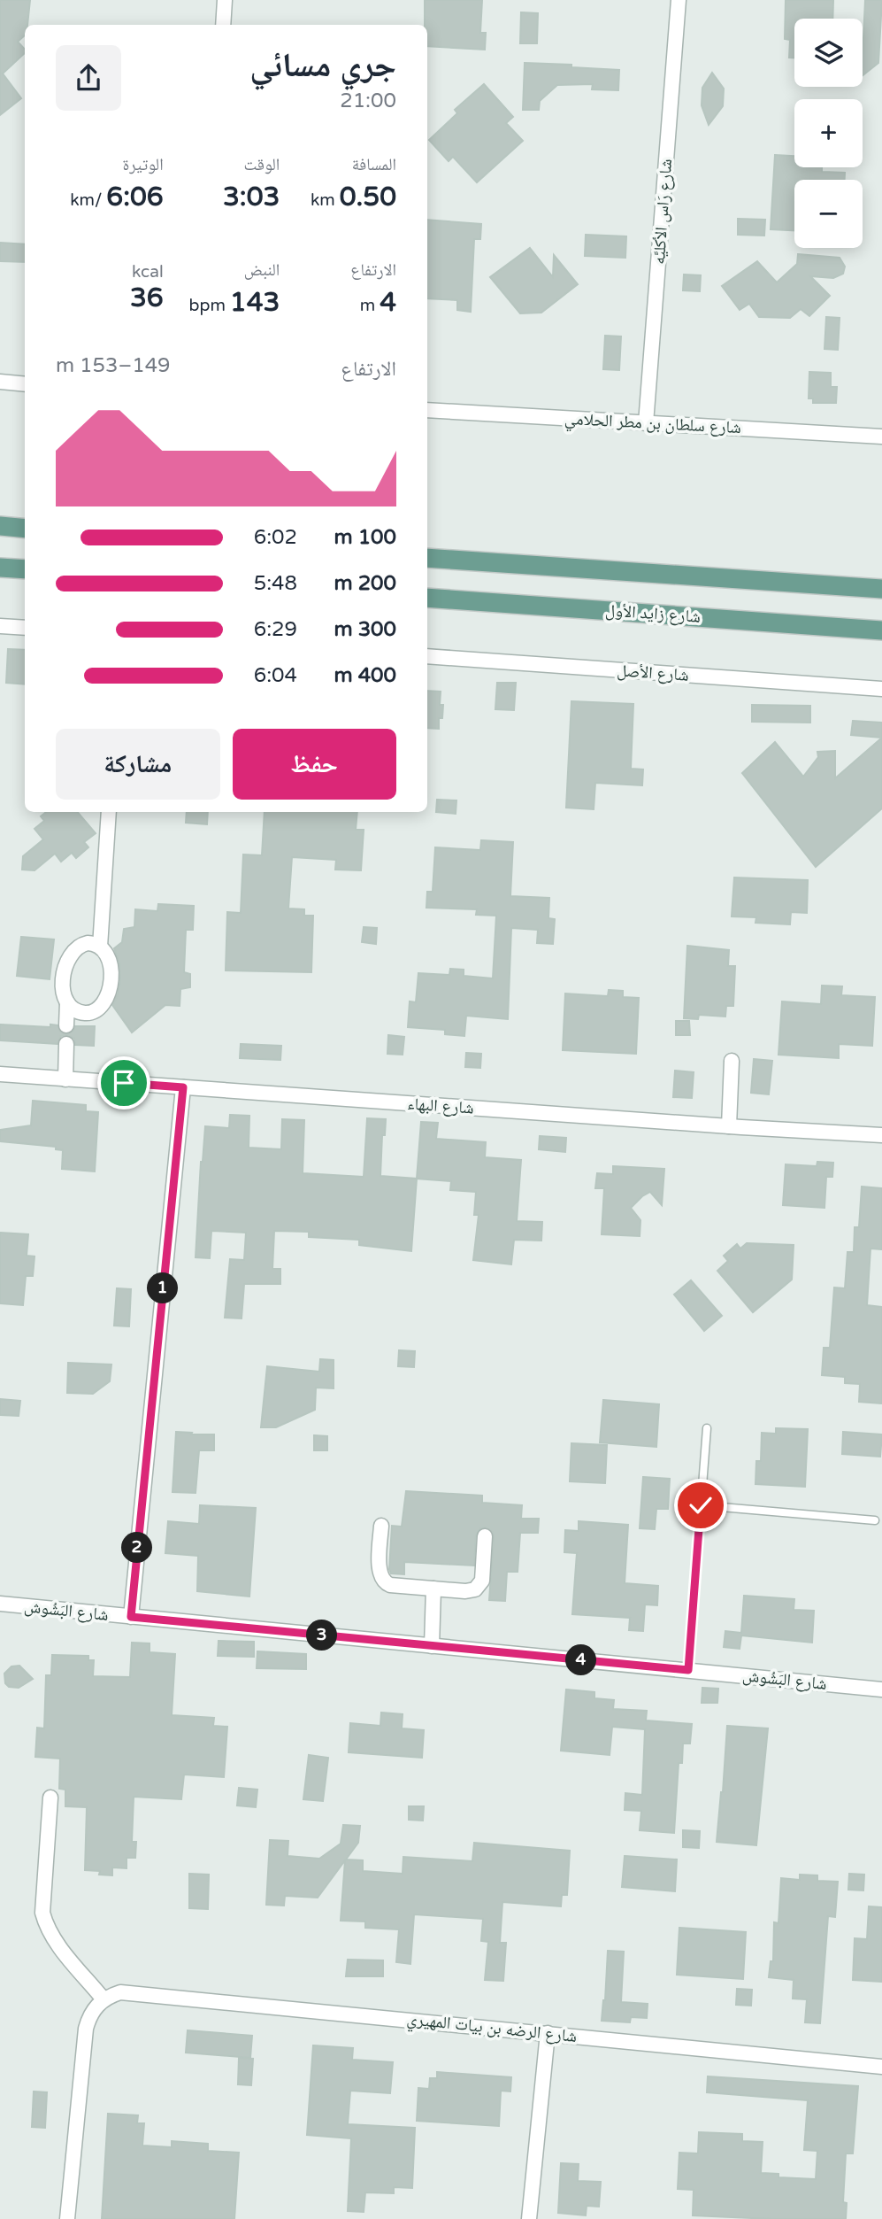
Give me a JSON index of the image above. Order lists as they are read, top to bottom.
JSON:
{
  "streets": {
    "main road": ["شارع زايد الأول"],
    "street": [
      "شارع رَاس الأكليَّه",
      "شارع سلطان بن مطر الحلامي",
      "شارع الأصل",
      "شارع البهاء",
      "شارع البَشُوش",
      "شارع الرضه بن بيات المهيري"
    ]
  },
  "crossings": [
    ["شارع رَاس الأكليَّه", "شارع سلطان بن مطر الحلامي"]
  ],
  "page": {
    "map_buttons": ["+", "−"],
    "heading": ["جري مسائي", "21:00"],
    "stats": [
      ["المسافة", "0.50 km"],
      ["الوقت", "3:03"],
      ["الوتيرة", "6:06 /km"],
      ["الارتفاع", "4 m"],
      ["النبض", "143 bpm"],
      ["kcal", "36"]
    ],
    "chart": ["الارتفاع", "149–153 m"],
    "list": [
      {
        "name": "100 m",
        "note": "6:02"
      },
      {
        "name": "200 m",
        "note": "5:48"
      },
      {
        "name": "300 m",
        "note": "6:29"
      },
      {
        "name": "400 m",
        "note": "6:04"
      }
    ],
    "buttons": ["حفظ", "مشاركة"],
    "pins": [
      "1",
      "2",
      "3",
      "4"
    ]
  }
}
